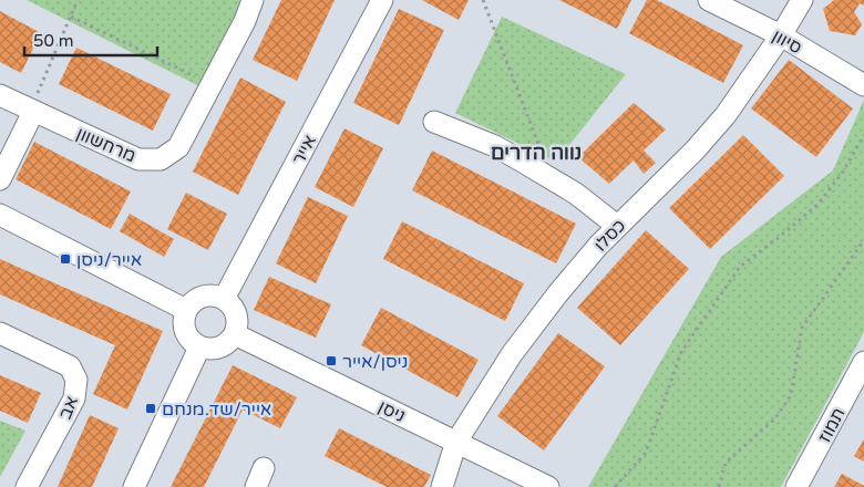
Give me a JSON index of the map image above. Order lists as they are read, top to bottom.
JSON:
{
  "streets": {
    "street": [
      "סיוון",
      "מרחשוון",
      "אייר",
      "כסלו",
      "אב",
      "ניסן",
      "תמוז"
    ]
  },
  "crossings": [
    ["סיוון", "כסלו"],
    ["אייר", "ניסן"],
    ["כסלו", "ניסן"]
  ],
  "districts": ["נווה הדרים"],
  "places": {
    "transit": ["אייר/ניסן", "ניסן/אייר", "אייר/שד.מנחם"]
  },
  "scale_bar": "50 m"
}
